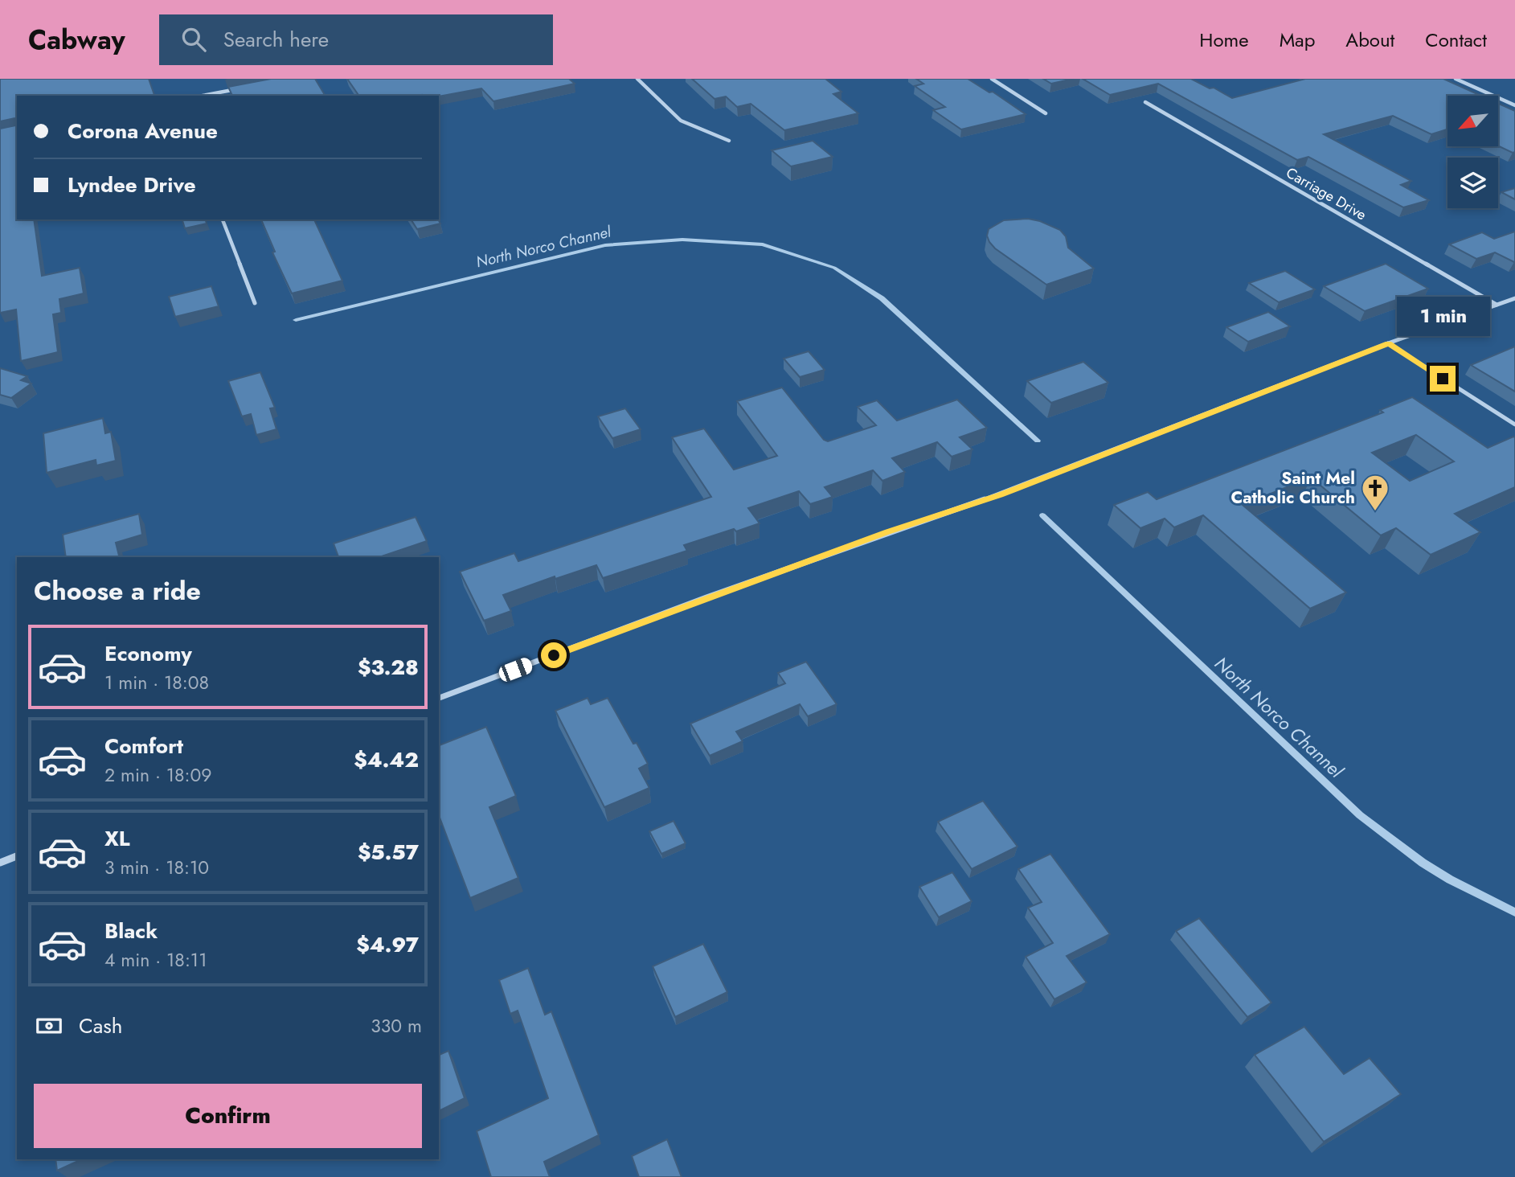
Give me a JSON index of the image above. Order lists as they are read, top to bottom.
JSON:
{
  "streets": {
    "street": ["Carriage Drive"]
  },
  "water": ["North Norco Channel"],
  "places": {
    "church": ["Saint Mel Catholic Church"]
  },
  "north": "bottom left",
  "page": {
    "header": "Cabway",
    "search": "Search here",
    "nav": [
      "Home",
      "Map",
      "About",
      "Contact"
    ],
    "banner": ["Corona Avenue", "Lyndee Drive"],
    "bubble": "1 min",
    "heading": "Choose a ride",
    "list": [
      {
        "name": "Economy",
        "note": "1 min · 18:08",
        "value": "$3.28"
      },
      {
        "name": "Comfort",
        "note": "2 min · 18:09",
        "value": "$4.42"
      },
      {
        "name": "XL",
        "note": "3 min · 18:10",
        "value": "$5.57"
      },
      {
        "name": "Black",
        "note": "4 min · 18:11",
        "value": "$4.97"
      }
    ],
    "pay": ["Cash", "330 m"],
    "buttons": "Confirm"
  }
}
